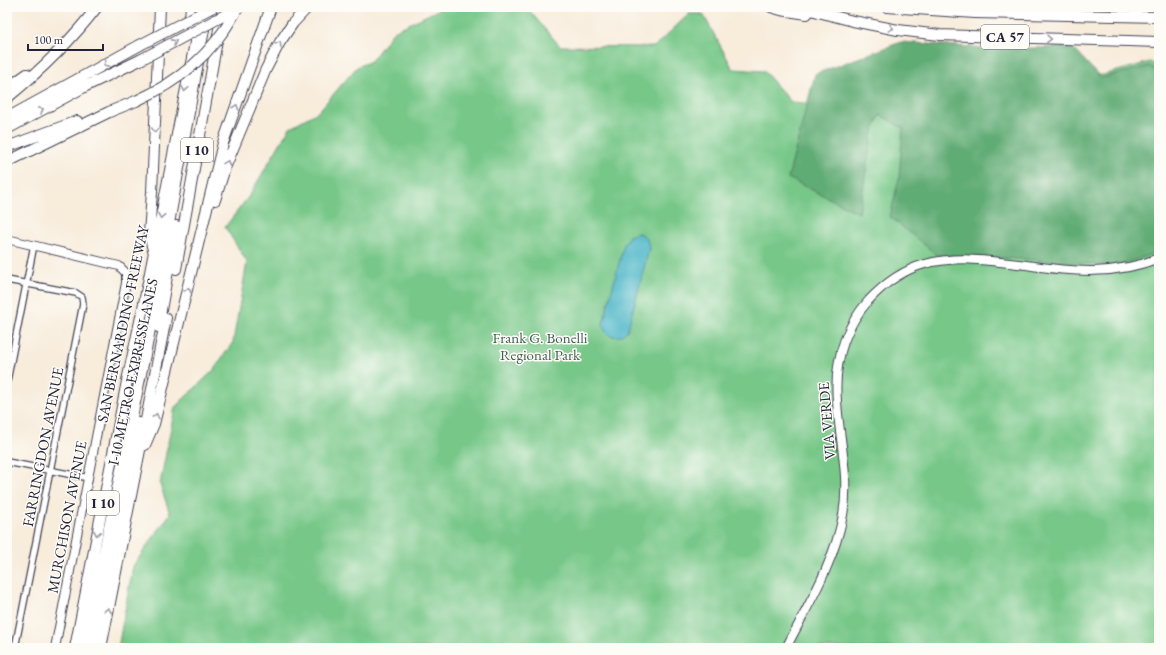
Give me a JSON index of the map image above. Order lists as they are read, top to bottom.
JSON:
{
  "streets": {
    "highway": [
      "CA 57",
      "I 10",
      "SAN BERNARDINO FREEWAY",
      "I-10 METRO EXPRESSLANES"
    ],
    "main road": ["VIA VERDE", "MURCHISON AVENUE"],
    "street": ["FARRINGDON AVENUE"]
  },
  "parks": ["Frank G. Bonelli Regional Park"],
  "scale_bar": "100 m"
}
